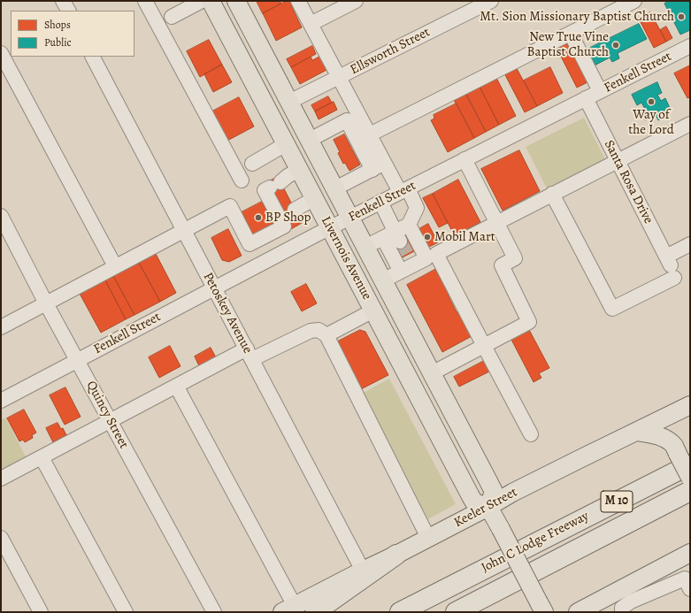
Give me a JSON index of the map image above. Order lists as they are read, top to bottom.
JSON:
{
  "streets": {
    "highway": ["M 10", "John C Lodge Freeway"],
    "main road": ["Livernois Avenue", "Keeler Street"],
    "street": [
      "Ellsworth Street",
      "Fenkell Street",
      "Santa Rosa Drive",
      "Petoskey Avenue",
      "Quincy Street"
    ]
  },
  "crossings": [
    ["Ellsworth Street", "Livernois Avenue"],
    ["Fenkell Street", "Santa Rosa Drive"],
    ["Fenkell Street", "Livernois Avenue"],
    ["Fenkell Street", "Petoskey Avenue"],
    ["Fenkell Street", "Quincy Street"],
    ["Livernois Avenue", "Keeler Street"],
    ["Petoskey Avenue", "Keeler Street"]
  ],
  "places": [
    "Mt. Sion Missionary Baptist Church",
    "New True Vine Baptist Church",
    "Way of the Lord",
    "BP Shop",
    "Mobil Mart"
  ],
  "legend": ["Shops", "Public"]
}
